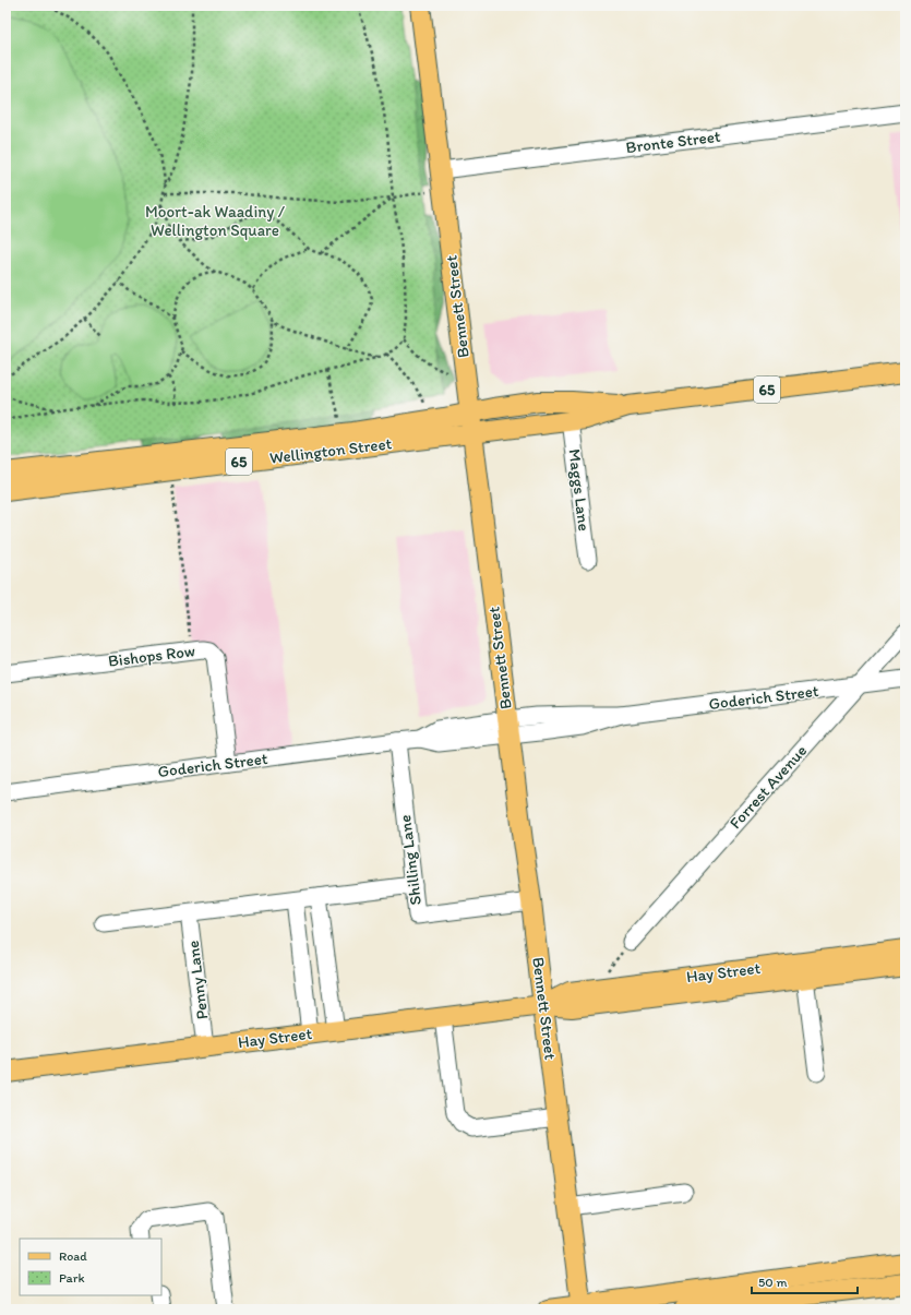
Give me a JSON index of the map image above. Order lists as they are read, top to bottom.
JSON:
{
  "streets": {
    "main road": [
      "Bennett Street",
      "65",
      "Wellington Street",
      "Hay Street"
    ],
    "street": [
      "Bronte Street",
      "Maggs Lane",
      "Bishops Row",
      "Goderich Street",
      "Forrest Avenue",
      "Shilling Lane",
      "Penny Lane"
    ]
  },
  "crossings": [
    ["Bronte Street", "Bennett Street"],
    ["Bennett Street", "Wellington Street"],
    ["Bennett Street", "Goderich Street"],
    ["Bennett Street", "Shilling Lane"],
    ["Bennett Street", "Hay Street"],
    ["Wellington Street", "Maggs Lane"],
    ["Bishops Row", "Goderich Street"],
    ["Goderich Street", "Forrest Avenue"],
    ["Goderich Street", "Shilling Lane"],
    ["Hay Street", "Penny Lane"]
  ],
  "parks": ["Moort-ak Waadiny / Wellington Square"],
  "legend": ["Road", "Park"],
  "scale_bar": "50 m"
}
